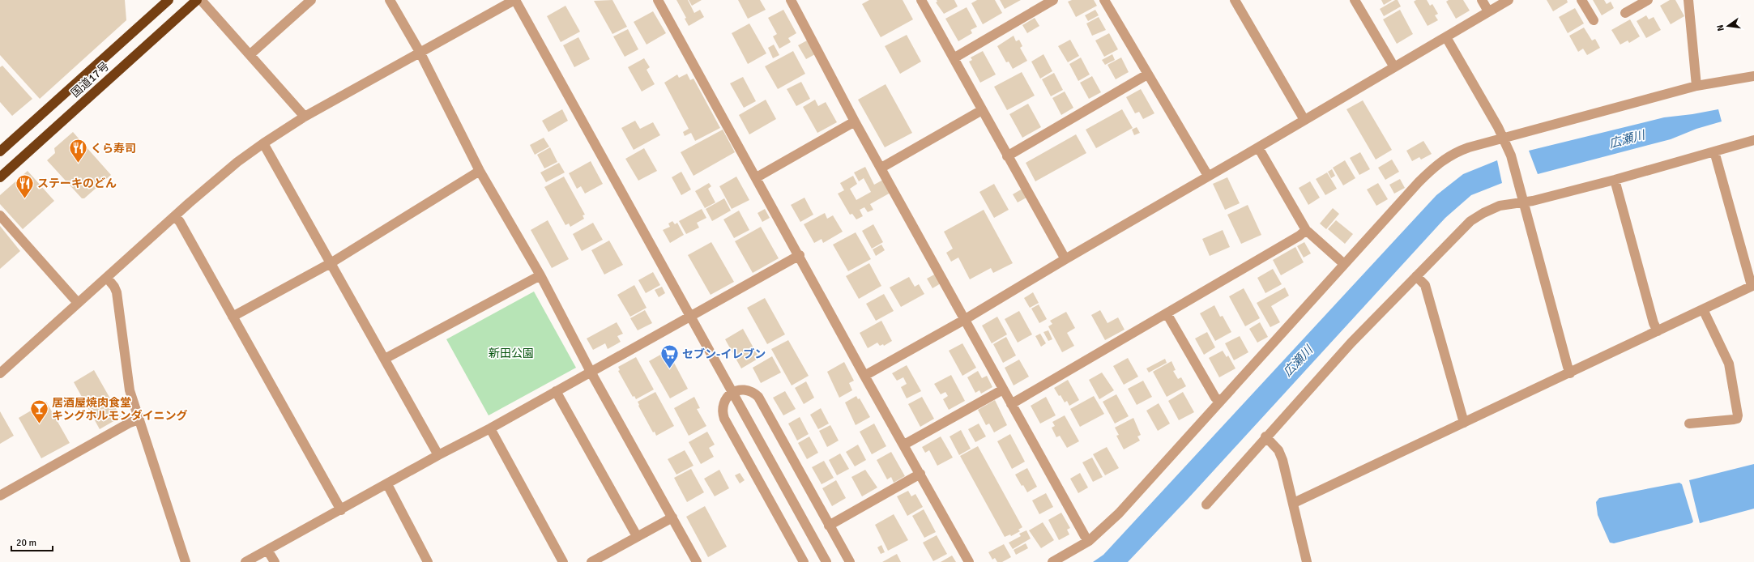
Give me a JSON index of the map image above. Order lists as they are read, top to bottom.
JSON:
{
  "streets": {
    "highway": ["国道17号"]
  },
  "water": ["広瀬川"],
  "parks": ["新田公園"],
  "places": {
    "restaurant": ["くら寿司", "ステーキのどん"],
    "supermarket": ["セブン-イレブン"],
    "bar": ["居酒屋焼肉食堂 キングホルモンダイニング"]
  },
  "scale_bar": "20 m",
  "north": "left"
}
